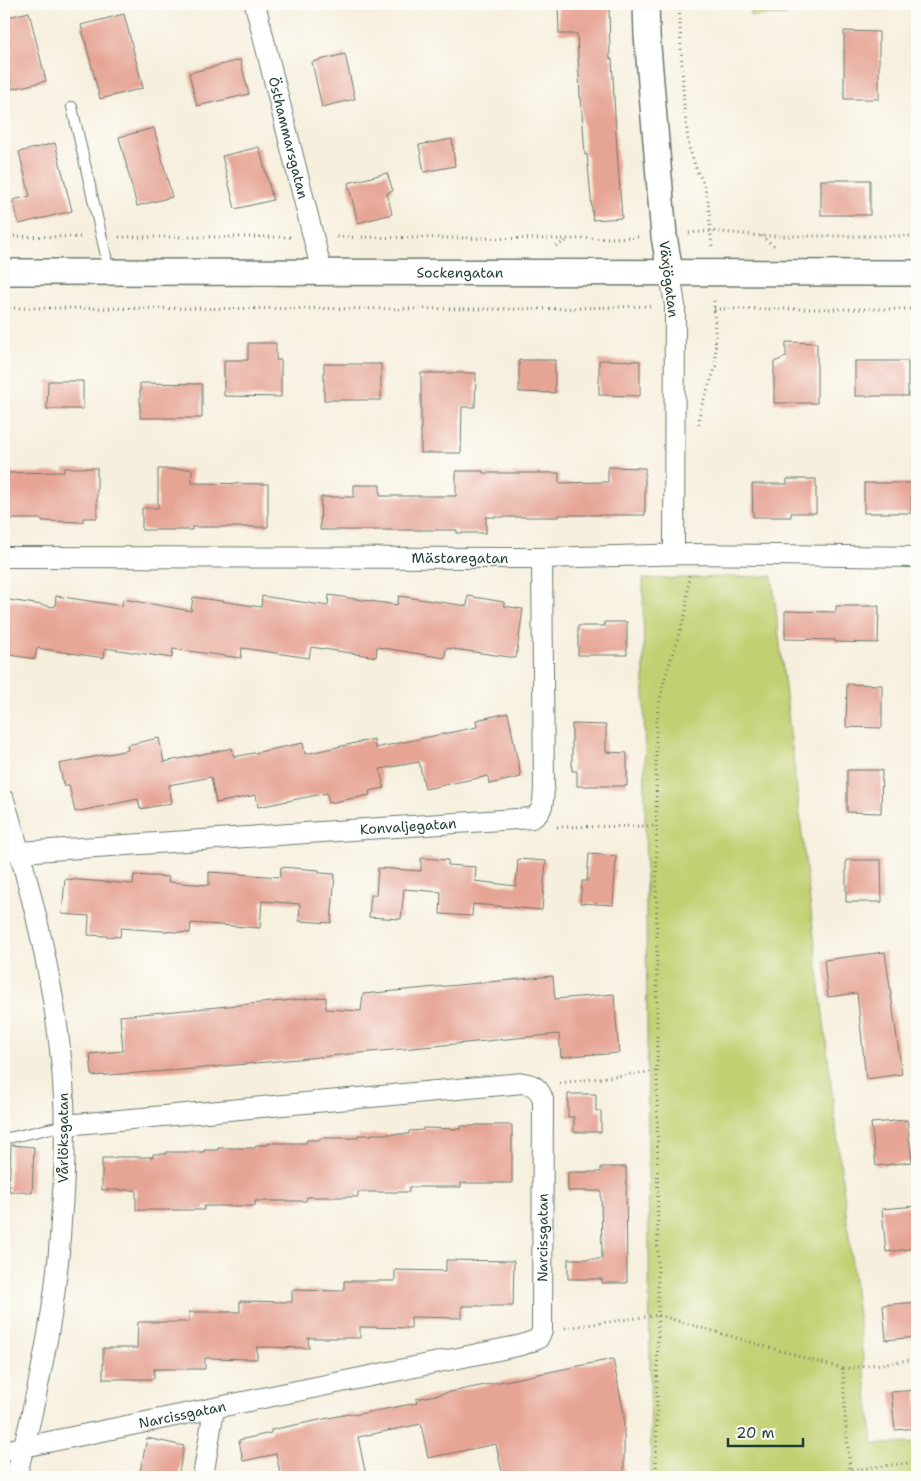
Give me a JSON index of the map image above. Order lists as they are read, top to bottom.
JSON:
{
  "streets": {
    "street": [
      "Östhammarsgatan",
      "Sockengatan",
      "Växjögatan",
      "Mästaregatan",
      "Konvaljegatan",
      "Vårlöksgatan",
      "Narcissgatan"
    ]
  },
  "crossings": [
    ["Östhammarsgatan", "Sockengatan"],
    ["Sockengatan", "Växjögatan"],
    ["Växjögatan", "Mästaregatan"],
    ["Konvaljegatan", "Vårlöksgatan"],
    ["Vårlöksgatan", "Narcissgatan"]
  ],
  "scale_bar": "20 m"
}
